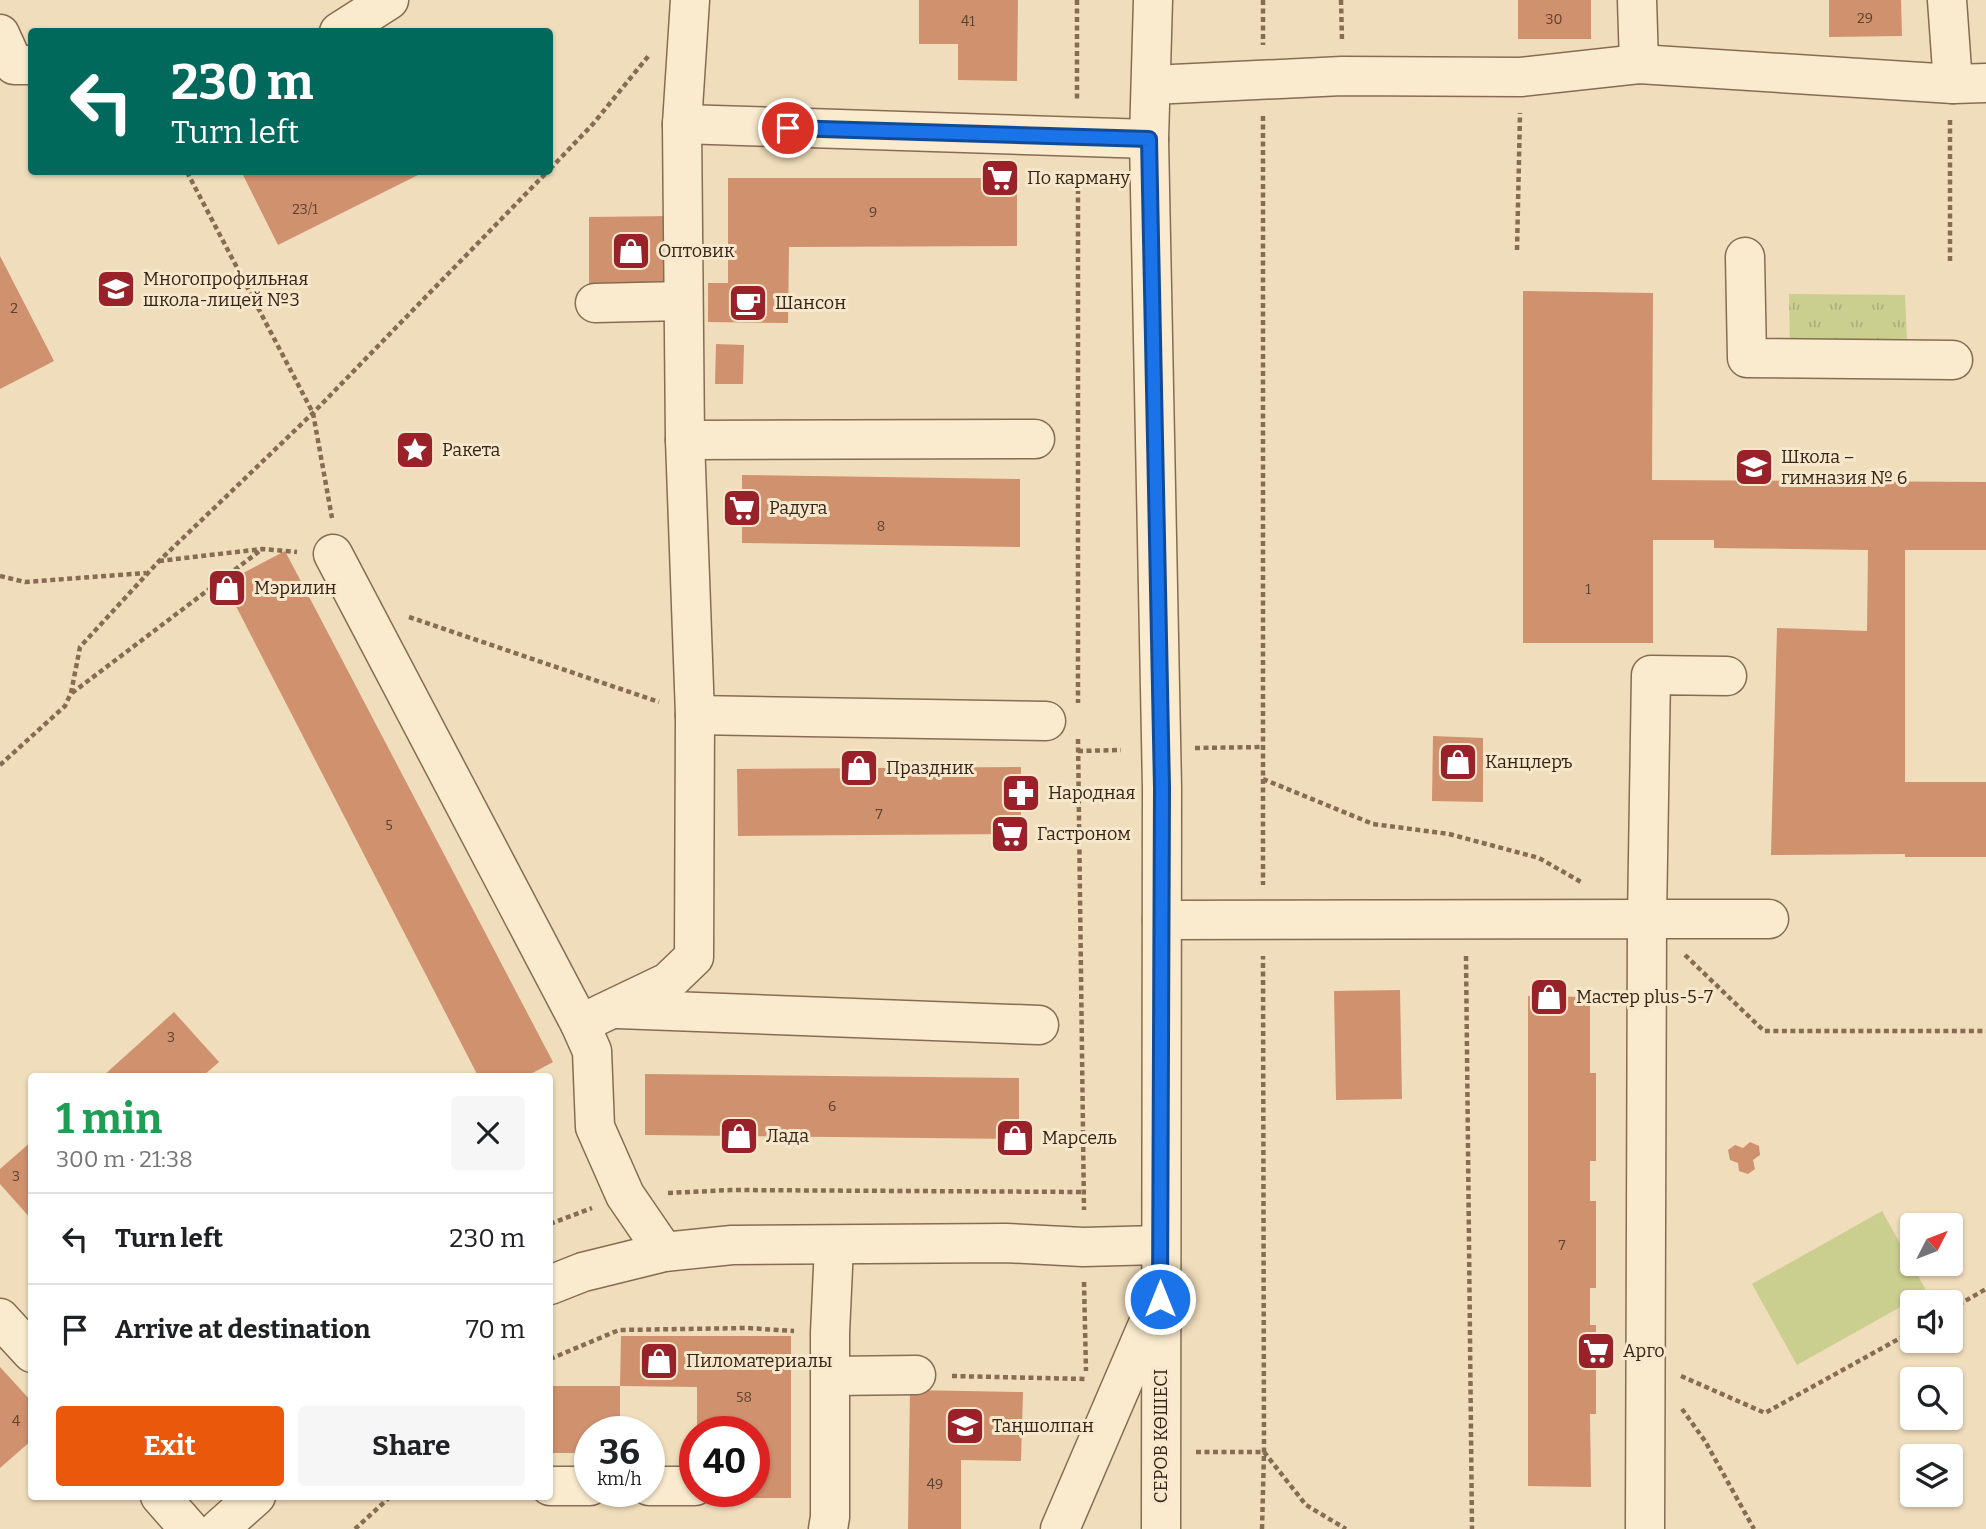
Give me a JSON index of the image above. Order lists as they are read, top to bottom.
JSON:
{
  "streets": {
    "street": ["СЕРОВ КӨШЕСІ"]
  },
  "places": {
    "supermarket": [
      "По карману",
      "Радуга",
      "Гастроном",
      "Арго"
    ],
    "shop": [
      "Оптовик",
      "Мэрилин",
      "Канцлеръ",
      "Праздник",
      "Мастер plus-5-7",
      "Лада",
      "Марсель",
      "Пиломатериалы"
    ],
    "school or university": ["Многопрофильная школа-лицей №3", "Школа – гимназия № 6", "Таңшолпан"],
    "cafe": ["Шансон"],
    "place": ["Ракета"],
    "pharmacy": ["Народная"]
  },
  "house_numbers": [
    "29",
    "30",
    "41",
    "23/1",
    "9",
    "2",
    "8",
    "1",
    "7",
    "5",
    "3",
    "6",
    "3",
    "7",
    "58",
    "4",
    "49"
  ],
  "north": "top right",
  "page": {
    "turn": ["230 m", "Turn left"],
    "heading": ["1 min", "300 m · 21:38"],
    "list": [
      {
        "name": "Turn left",
        "value": "230 m"
      },
      {
        "name": "Arrive at destination",
        "value": "70 m"
      }
    ],
    "buttons": ["Exit", "Share"],
    "speed": "36 km/h",
    "limit": "40"
  }
}
